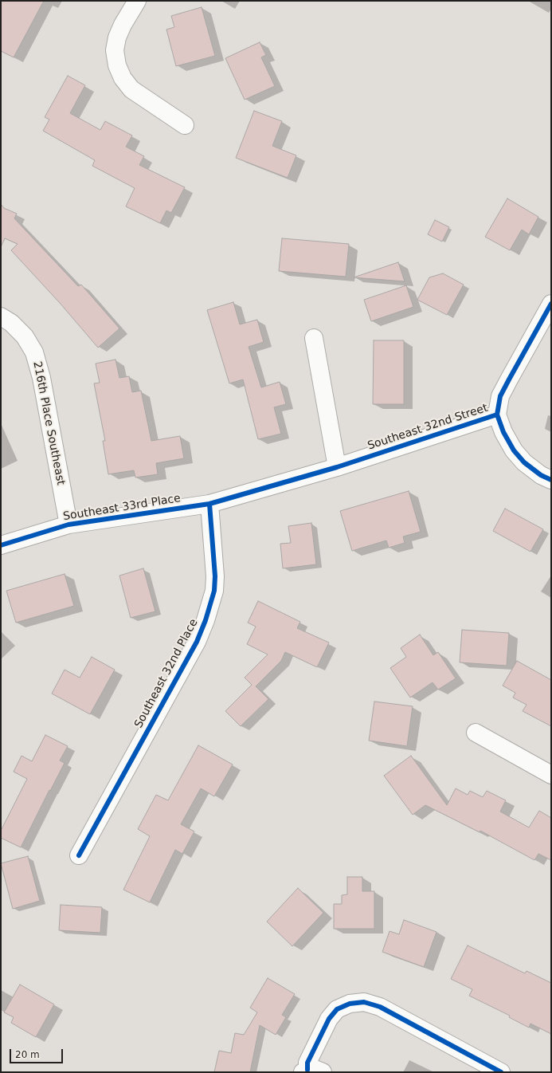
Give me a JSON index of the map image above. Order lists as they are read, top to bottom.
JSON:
{
  "streets": {
    "street": [
      "216th Place Southeast",
      "Southeast 32nd Street",
      "Southeast 33rd Place",
      "Southeast 32nd Place"
    ]
  },
  "crossings": [
    ["216th Place Southeast", "Southeast 33rd Place"],
    ["Southeast 33rd Place", "Southeast 32nd Place"]
  ],
  "scale_bar": "20 m"
}
